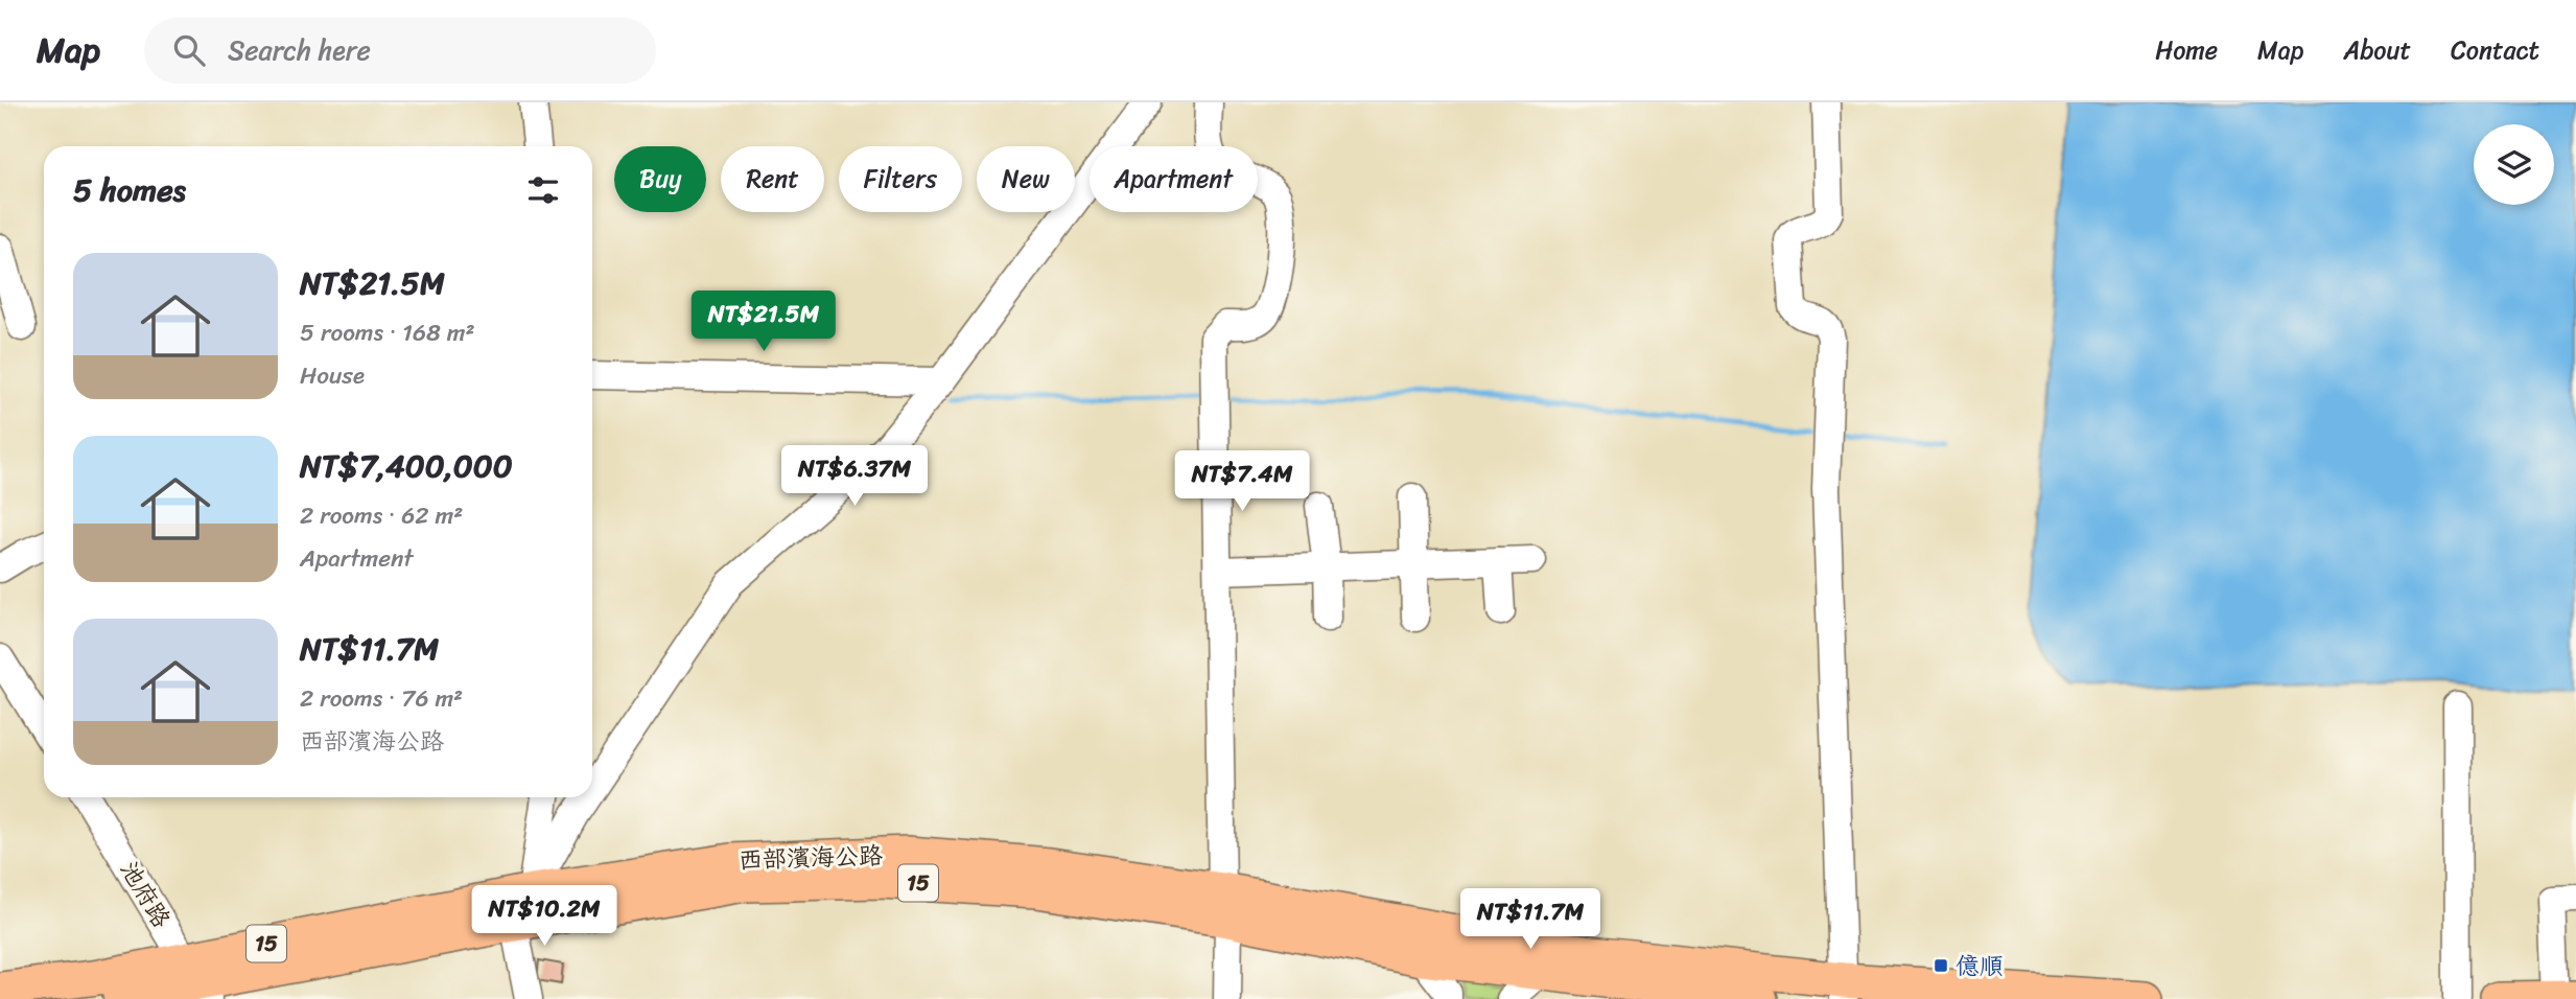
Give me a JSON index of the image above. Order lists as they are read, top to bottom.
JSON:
{
  "streets": {
    "main road": ["西部濱海公路", "15"],
    "street": ["池府路"]
  },
  "crossings": [
    ["西部濱海公路", "15"],
    ["西部濱海公路", "池府路"]
  ],
  "places": {
    "transit": ["億順"]
  },
  "page": {
    "header": "Map",
    "search": "Search here",
    "nav": [
      "Home",
      "Map",
      "About",
      "Contact"
    ],
    "chip": [
      "Buy",
      "Rent",
      "Filters",
      "New",
      "Apartment"
    ],
    "heading": "5 homes",
    "list": [
      {
        "name": "NT$21.5M",
        "note": "5 rooms · 168 m² · House"
      },
      {
        "name": "NT$7,400,000",
        "note": "2 rooms · 62 m² · Apartment"
      },
      {
        "name": "NT$11.7M",
        "note": "2 rooms · 76 m² · 西部濱海公路"
      }
    ],
    "price": [
      "NT$21.5M",
      "NT$6.37M",
      "NT$7.4M",
      "NT$10.2M",
      "NT$11.7M"
    ]
  }
}
